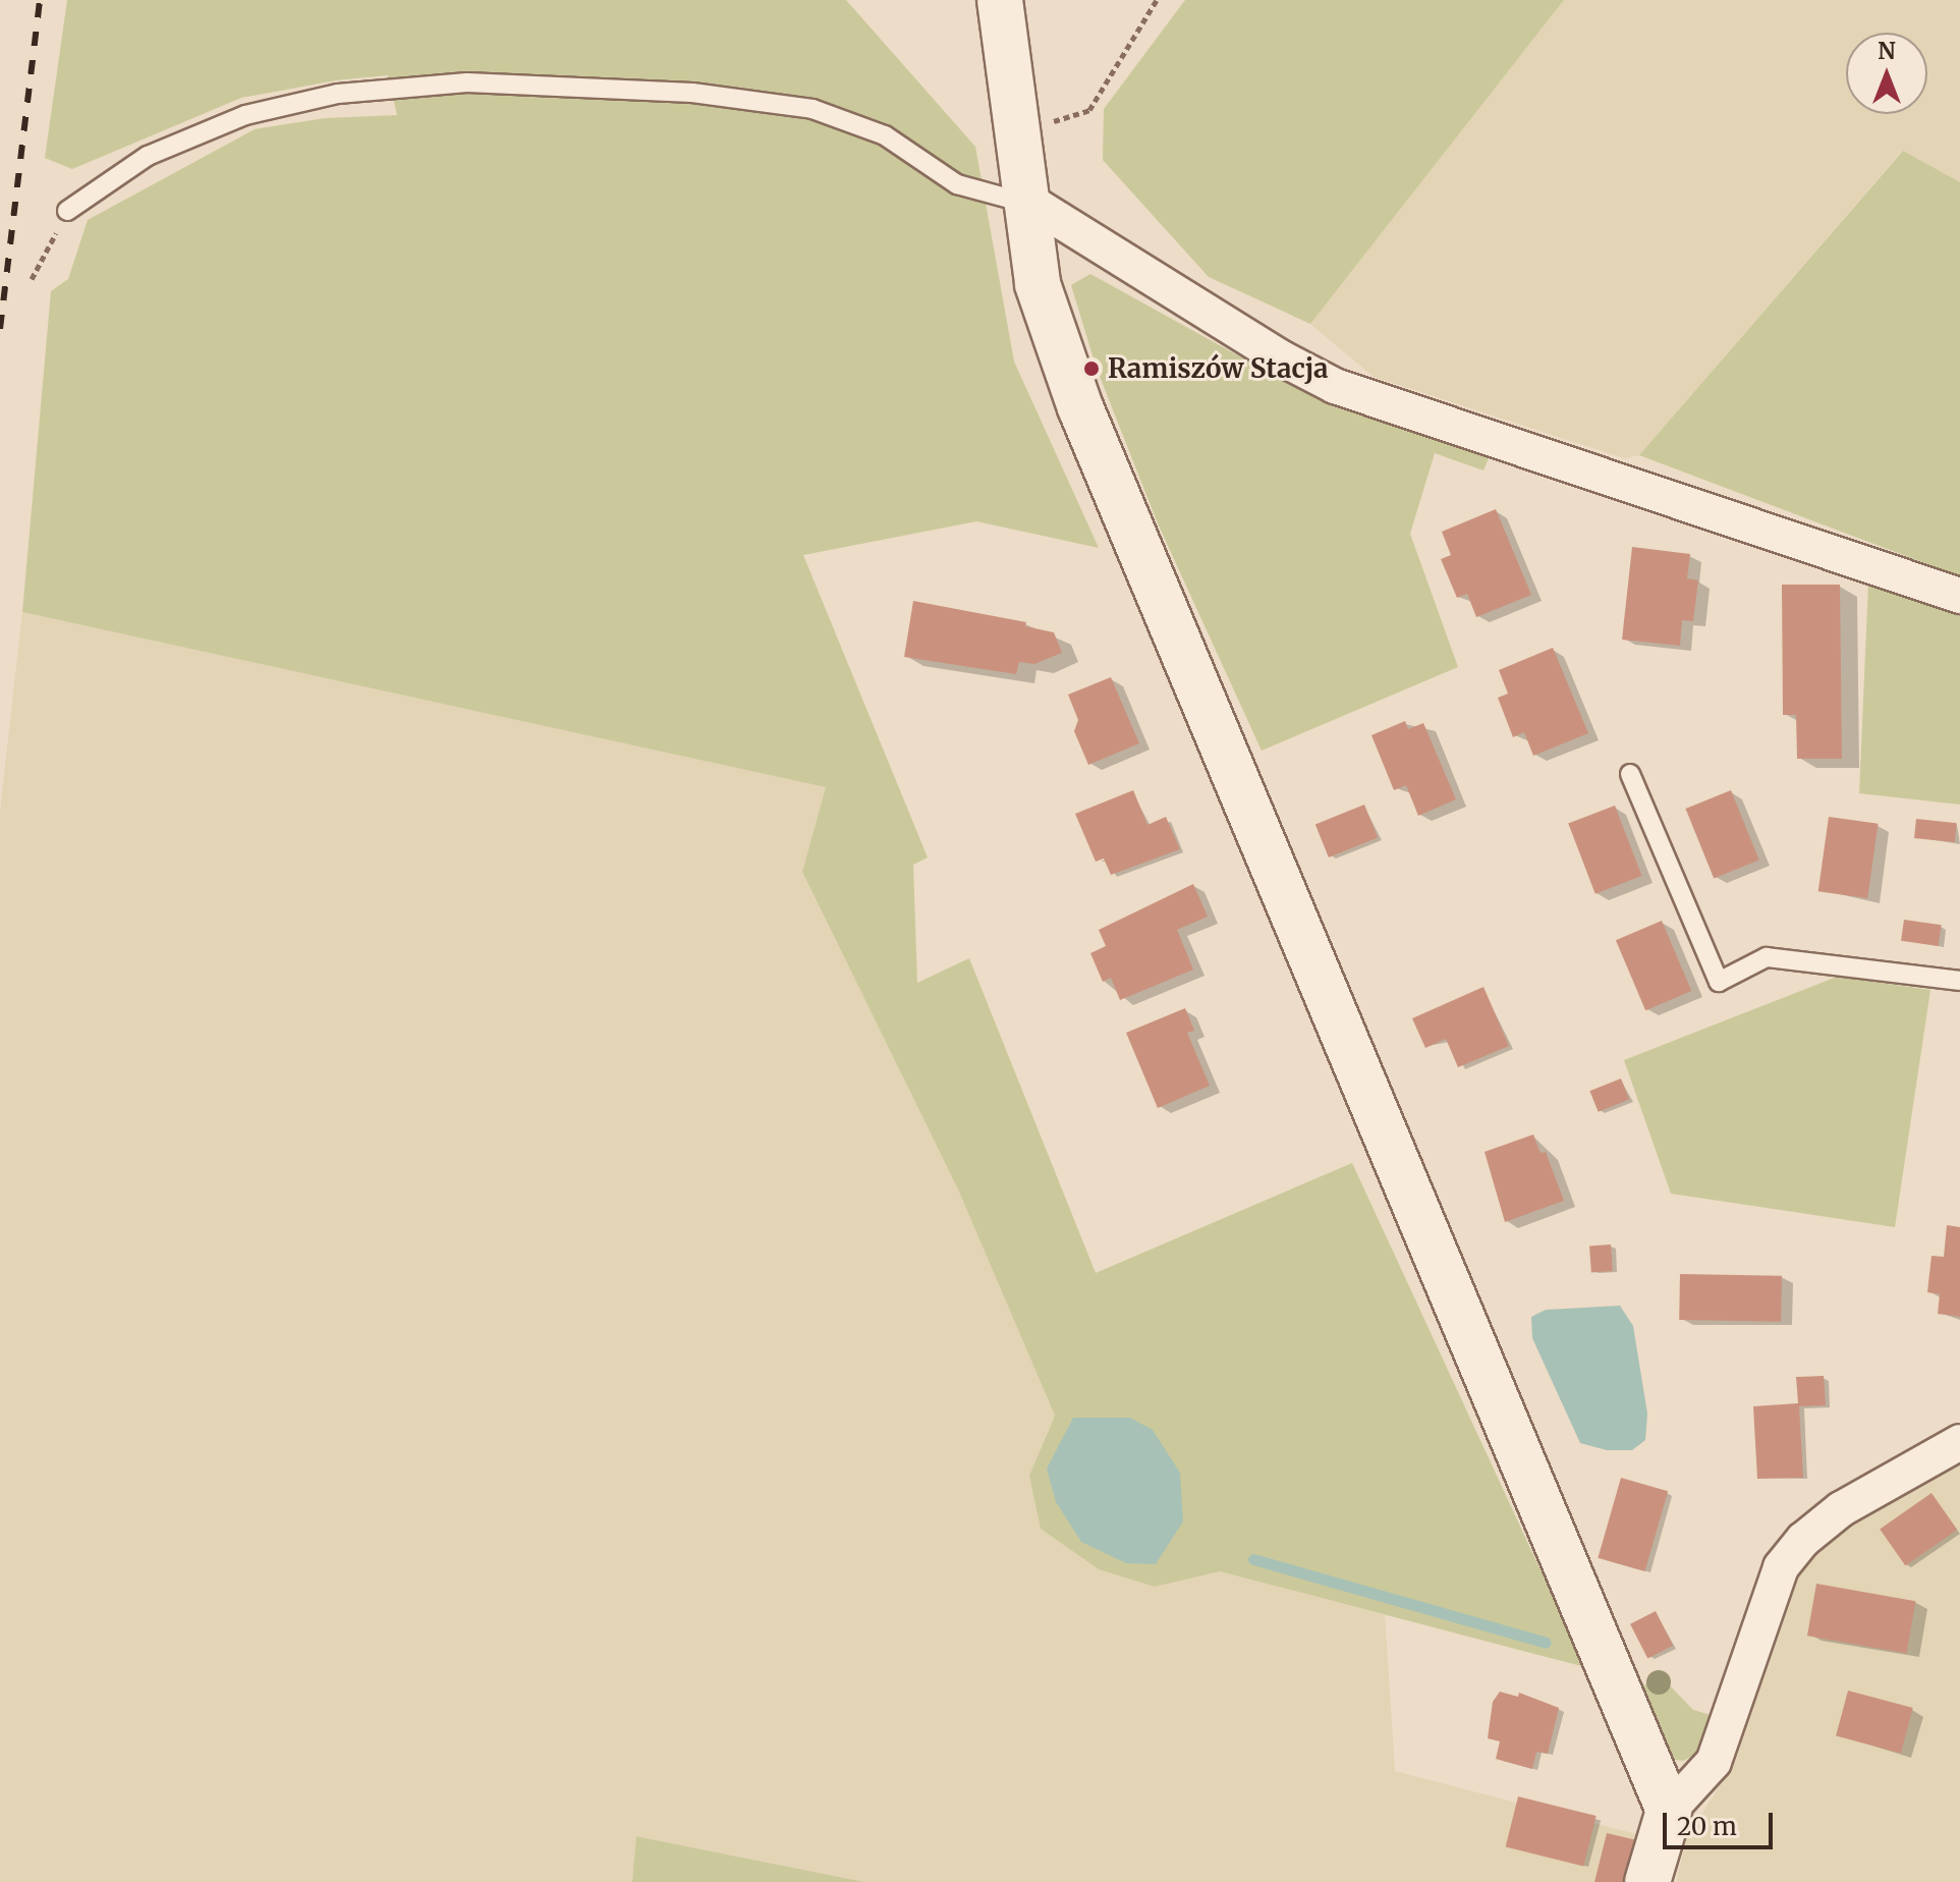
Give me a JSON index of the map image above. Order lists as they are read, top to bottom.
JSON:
{
  "places": ["Ramiszów Stacja"],
  "scale_bar": "20 m",
  "north": "top"
}
